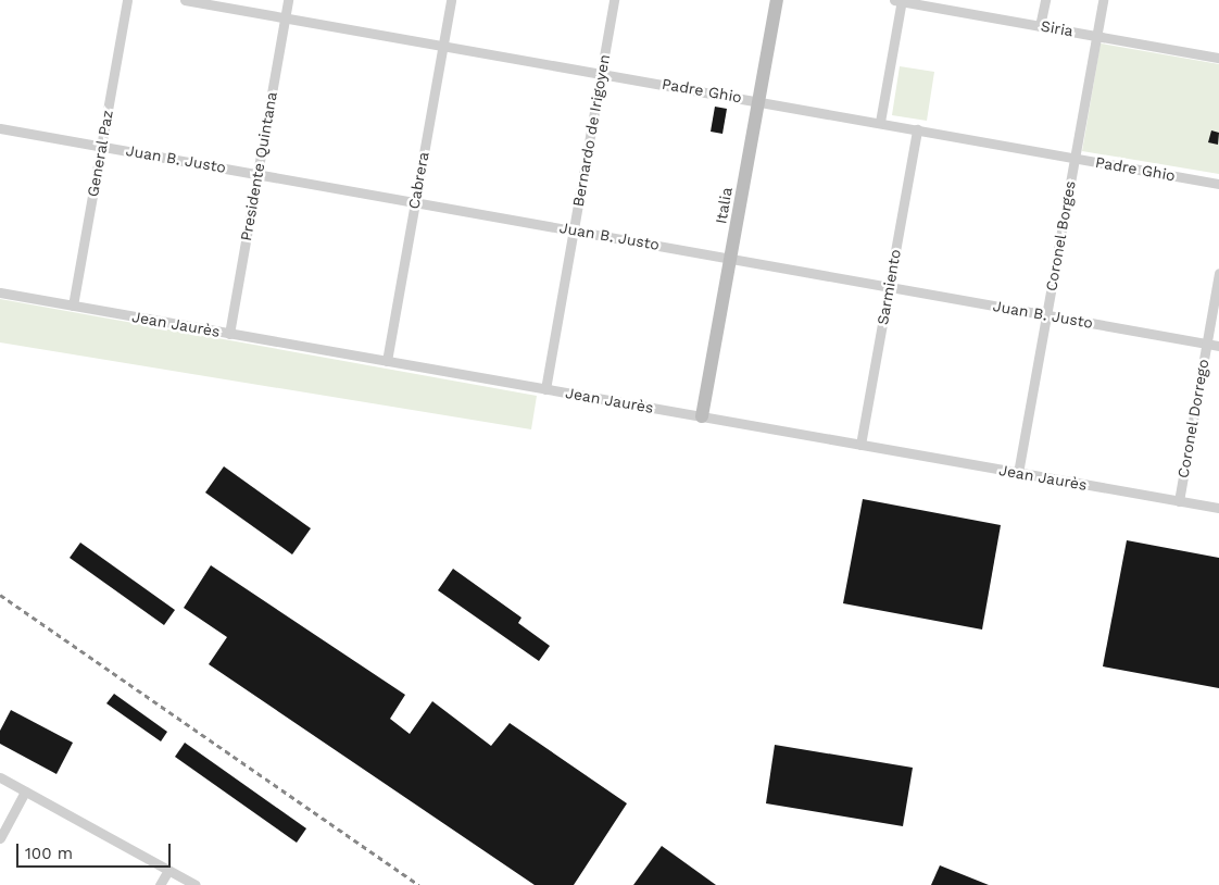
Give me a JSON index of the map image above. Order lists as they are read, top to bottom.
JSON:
{
  "streets": {
    "street": [
      "Siria",
      "Padre Ghio",
      "Bernardo de Irigoyen",
      "General Paz",
      "Juan B. Justo",
      "Presidente Quintana",
      "Cabrera",
      "Italia",
      "Coronel Borges",
      "Sarmiento",
      "Jean Jaurès",
      "Coronel Dorrego"
    ]
  },
  "crossings": [
    ["Siria", "Coronel Borges"],
    ["Padre Ghio", "Bernardo de Irigoyen"],
    ["Padre Ghio", "Presidente Quintana"],
    ["Padre Ghio", "Cabrera"],
    ["Padre Ghio", "Italia"],
    ["Padre Ghio", "Coronel Borges"],
    ["Padre Ghio", "Sarmiento"],
    ["Bernardo de Irigoyen", "Juan B. Justo"],
    ["Bernardo de Irigoyen", "Jean Jaurès"],
    ["General Paz", "Juan B. Justo"],
    ["General Paz", "Jean Jaurès"],
    ["Juan B. Justo", "Presidente Quintana"],
    ["Juan B. Justo", "Cabrera"],
    ["Juan B. Justo", "Italia"],
    ["Juan B. Justo", "Coronel Borges"],
    ["Juan B. Justo", "Sarmiento"],
    ["Juan B. Justo", "Coronel Dorrego"],
    ["Presidente Quintana", "Jean Jaurès"],
    ["Cabrera", "Jean Jaurès"],
    ["Italia", "Jean Jaurès"],
    ["Coronel Borges", "Jean Jaurès"],
    ["Sarmiento", "Jean Jaurès"],
    ["Jean Jaurès", "Coronel Dorrego"]
  ],
  "scale_bar": "100 m"
}
